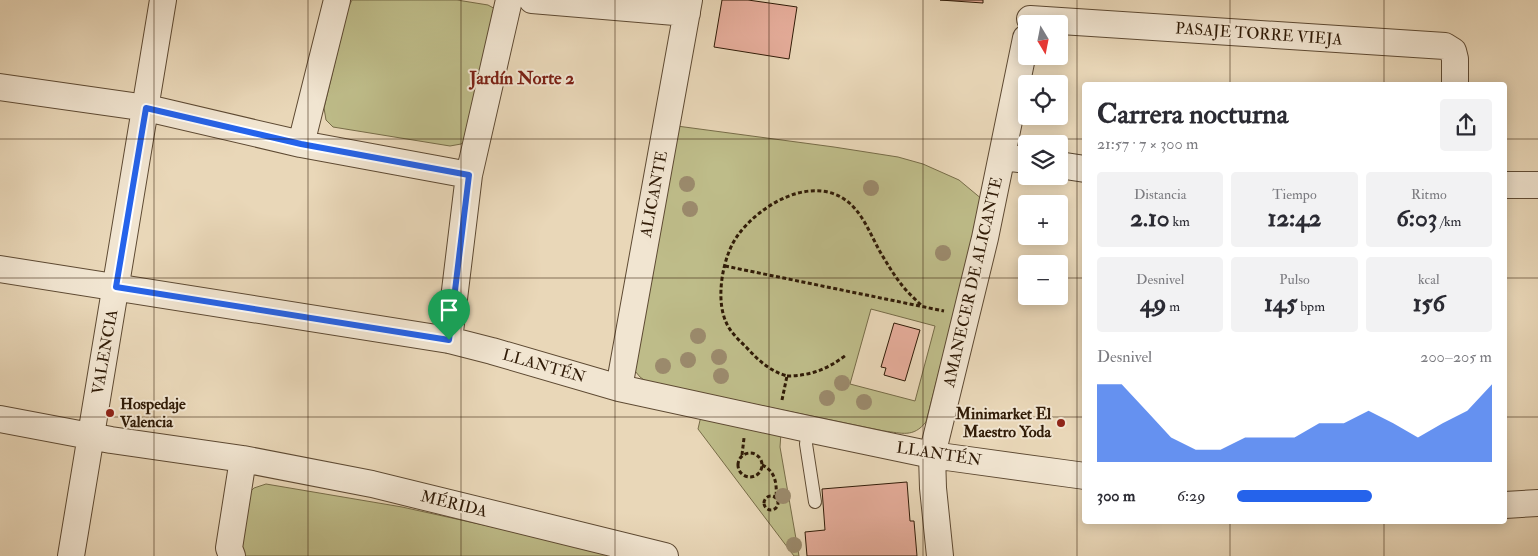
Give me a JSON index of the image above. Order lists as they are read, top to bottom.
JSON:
{
  "streets": {
    "street": [
      "PASAJE TORRE VIEJA",
      "ALICANTE",
      "AMANECER DE ALICANTE",
      "VALENCIA",
      "LLANTÉN",
      "MÉRIDA"
    ]
  },
  "crossings": [
    ["ALICANTE", "LLANTÉN"],
    ["AMANECER DE ALICANTE", "LLANTÉN"],
    ["VALENCIA", "LLANTÉN"],
    ["VALENCIA", "MÉRIDA"]
  ],
  "districts": ["Jardín Norte 2"],
  "places": ["Hospedaje Valencia", "Minimarket El Maestro Yoda"],
  "north": "bottom",
  "page": {
    "map_buttons": ["+", "−"],
    "heading": ["Carrera nocturna", "21:57 · 7 × 300 m"],
    "stats": [
      ["Distancia", "2.10 km"],
      ["Tiempo", "12:42"],
      ["Ritmo", "6:03 /km"],
      ["Desnivel", "49 m"],
      ["Pulso", "145 bpm"],
      ["kcal", "156"]
    ],
    "chart": ["Desnivel", "200–205 m"],
    "list": [
      {
        "name": "300 m",
        "note": "6:29"
      }
    ]
  }
}
